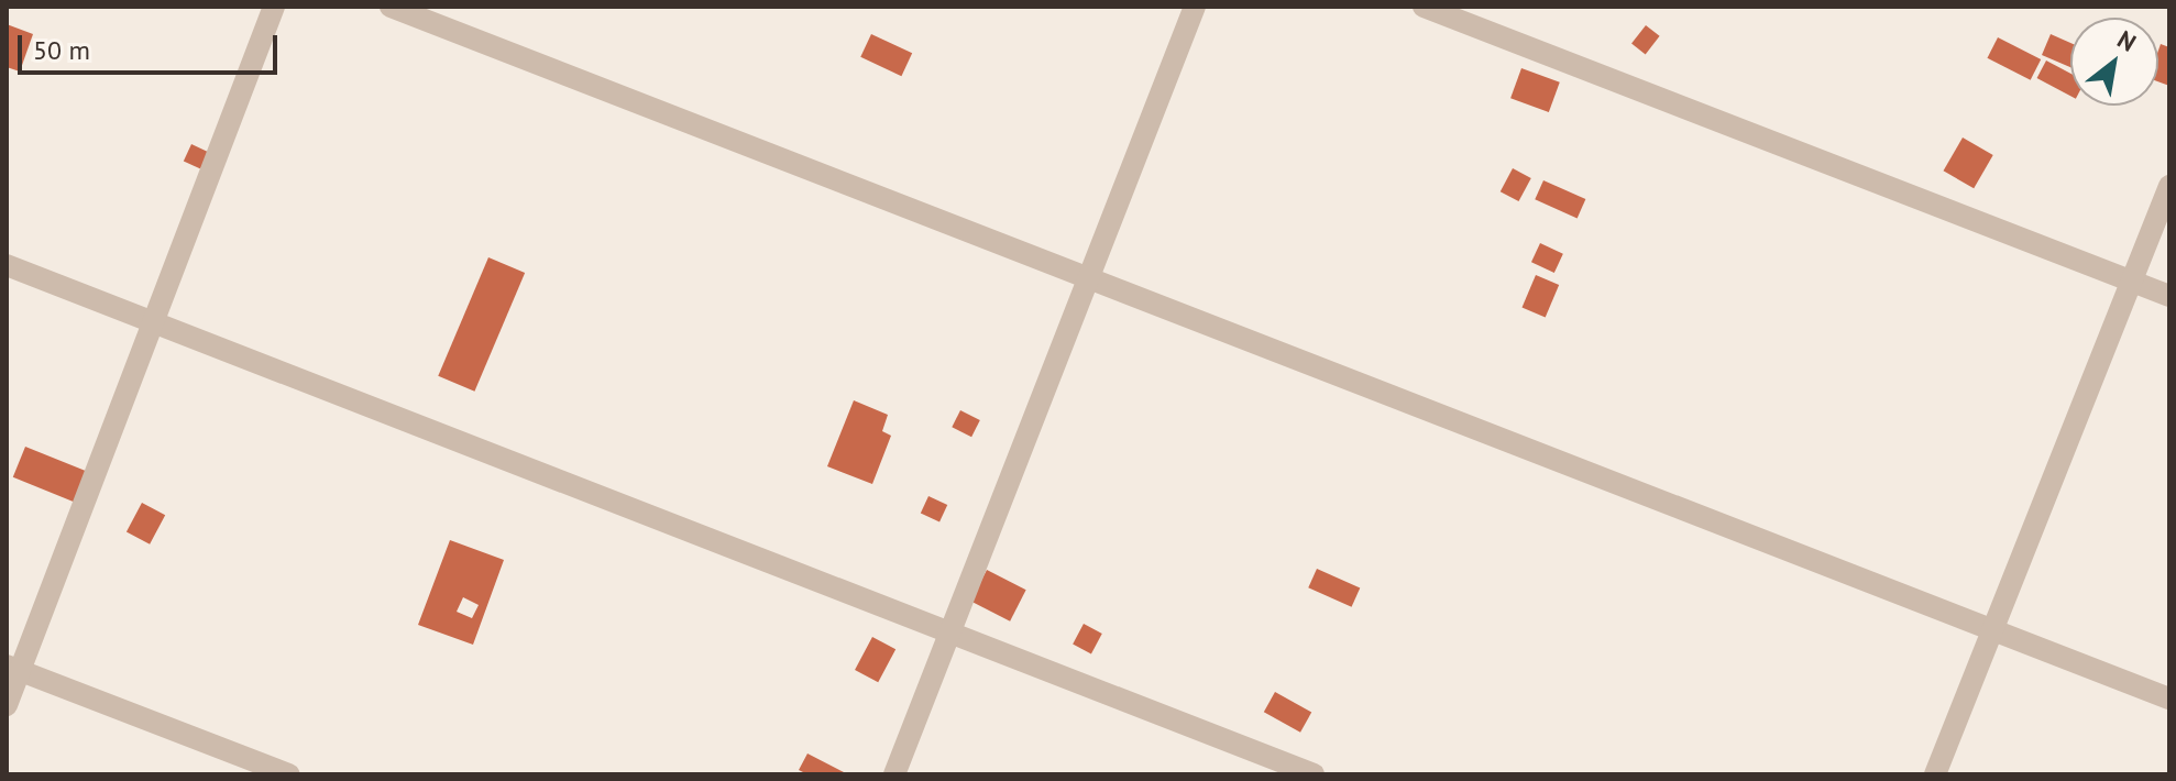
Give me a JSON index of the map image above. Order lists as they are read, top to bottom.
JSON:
{
  "scale_bar": "50 m",
  "north": "top right"
}
